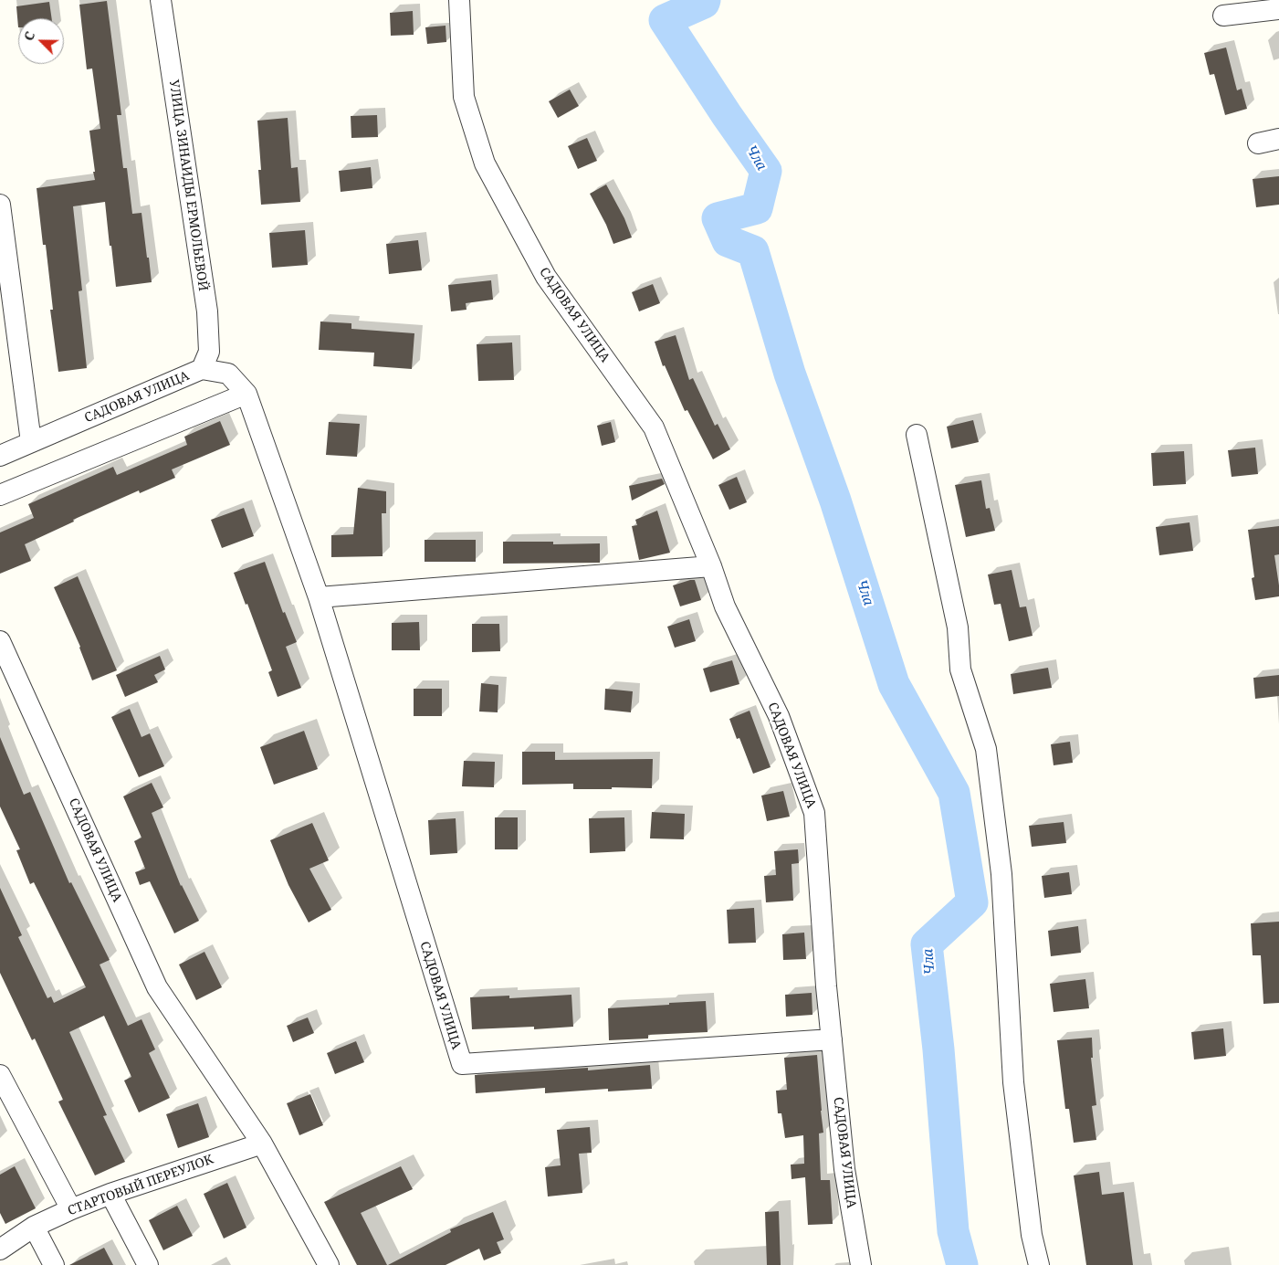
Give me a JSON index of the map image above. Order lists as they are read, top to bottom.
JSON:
{
  "streets": {
    "street": ["УЛИЦА ЗИНАИДЫ ЕРМОЛЬЕВОЙ", "САДОВАЯ УЛИЦА", "СТАРТОВЫЙ ПЕРЕУЛОК"]
  },
  "crossings": [
    ["УЛИЦА ЗИНАИДЫ ЕРМОЛЬЕВОЙ", "САДОВАЯ УЛИЦА"],
    ["САДОВАЯ УЛИЦА", "СТАРТОВЫЙ ПЕРЕУЛОК"]
  ],
  "water": ["Чла"],
  "north": "top left"
}
